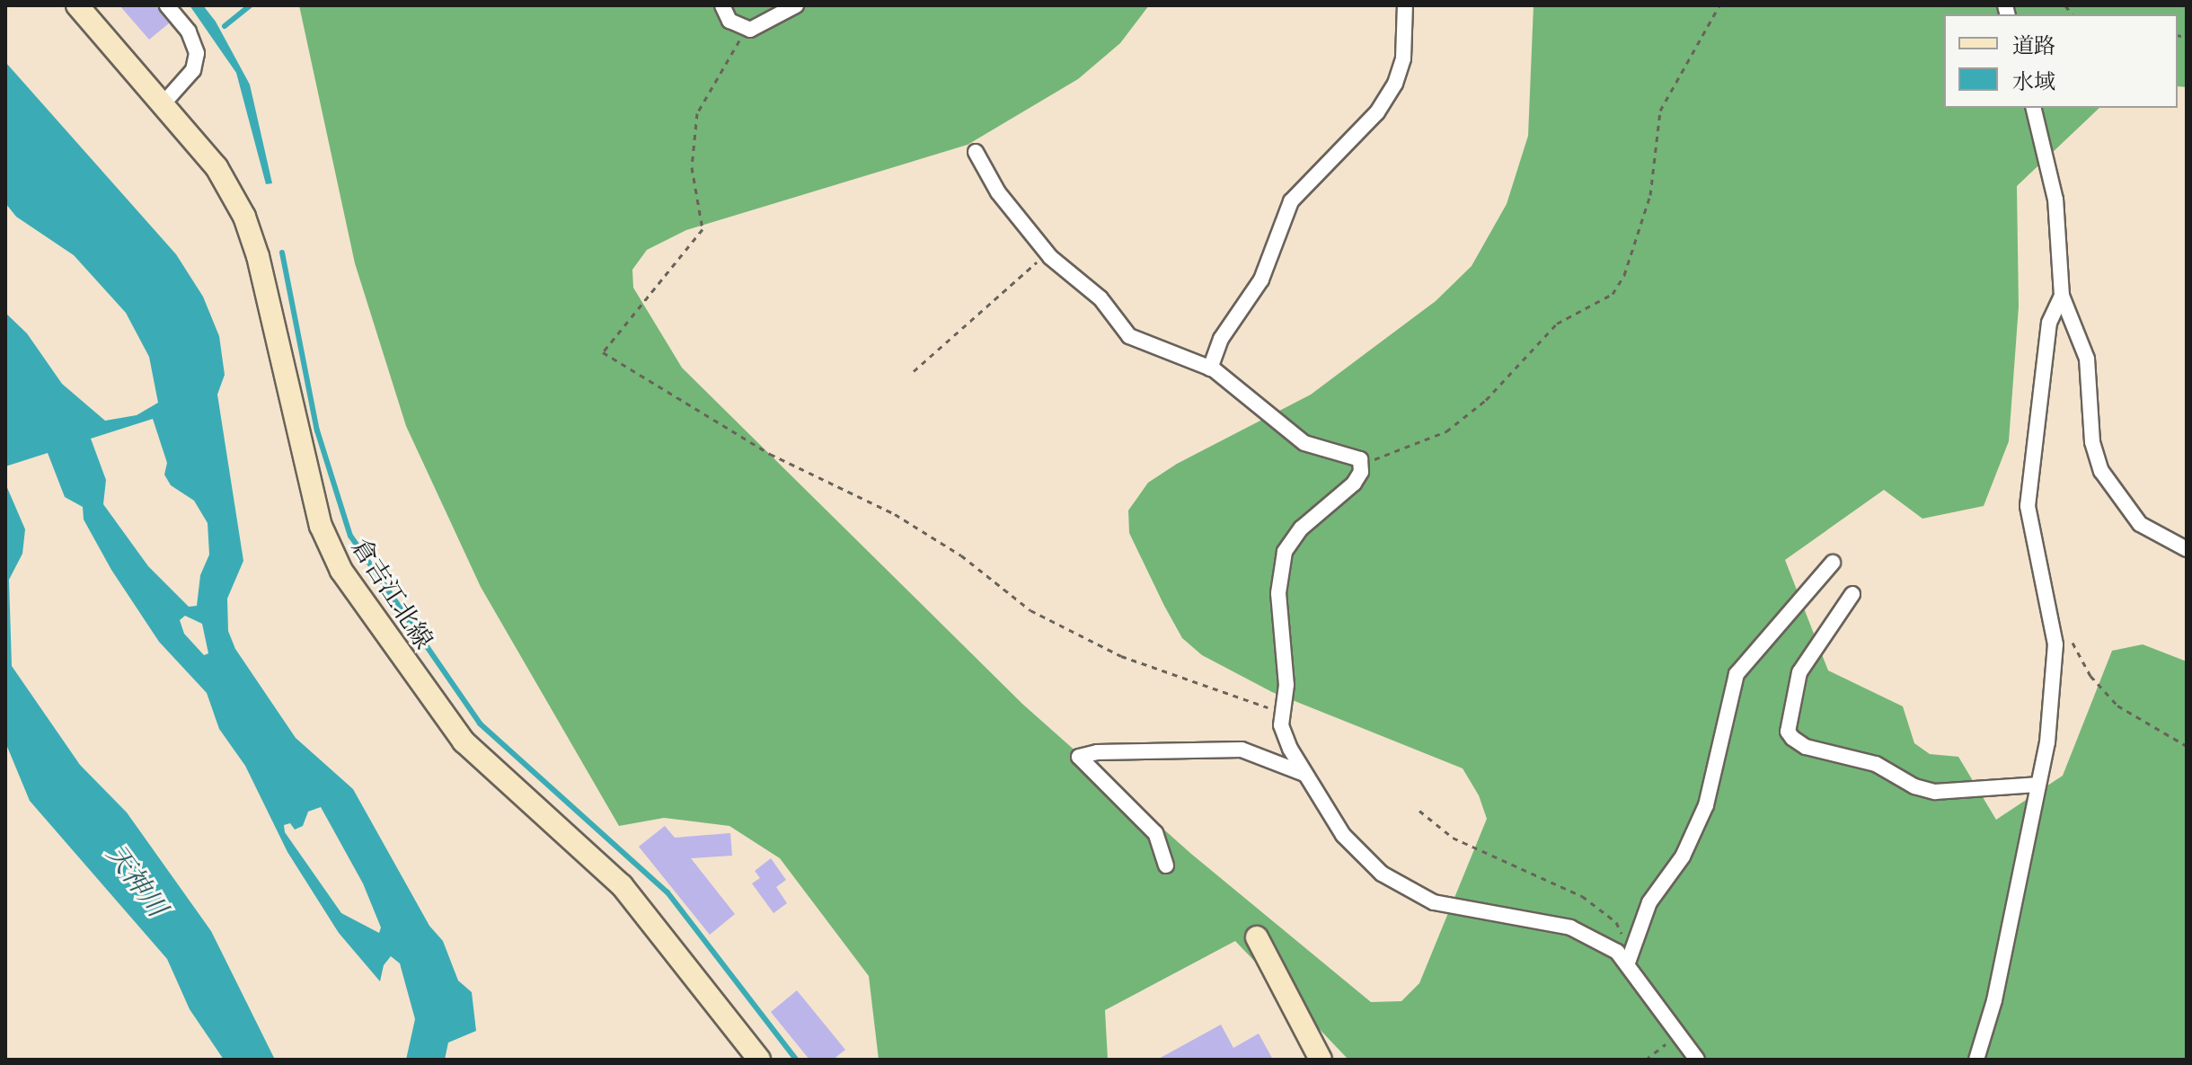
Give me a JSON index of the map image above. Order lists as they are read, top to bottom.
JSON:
{
  "streets": {
    "main road": ["倉吉江北線"]
  },
  "water": ["天神川"],
  "legend": ["道路", "水域"]
}
